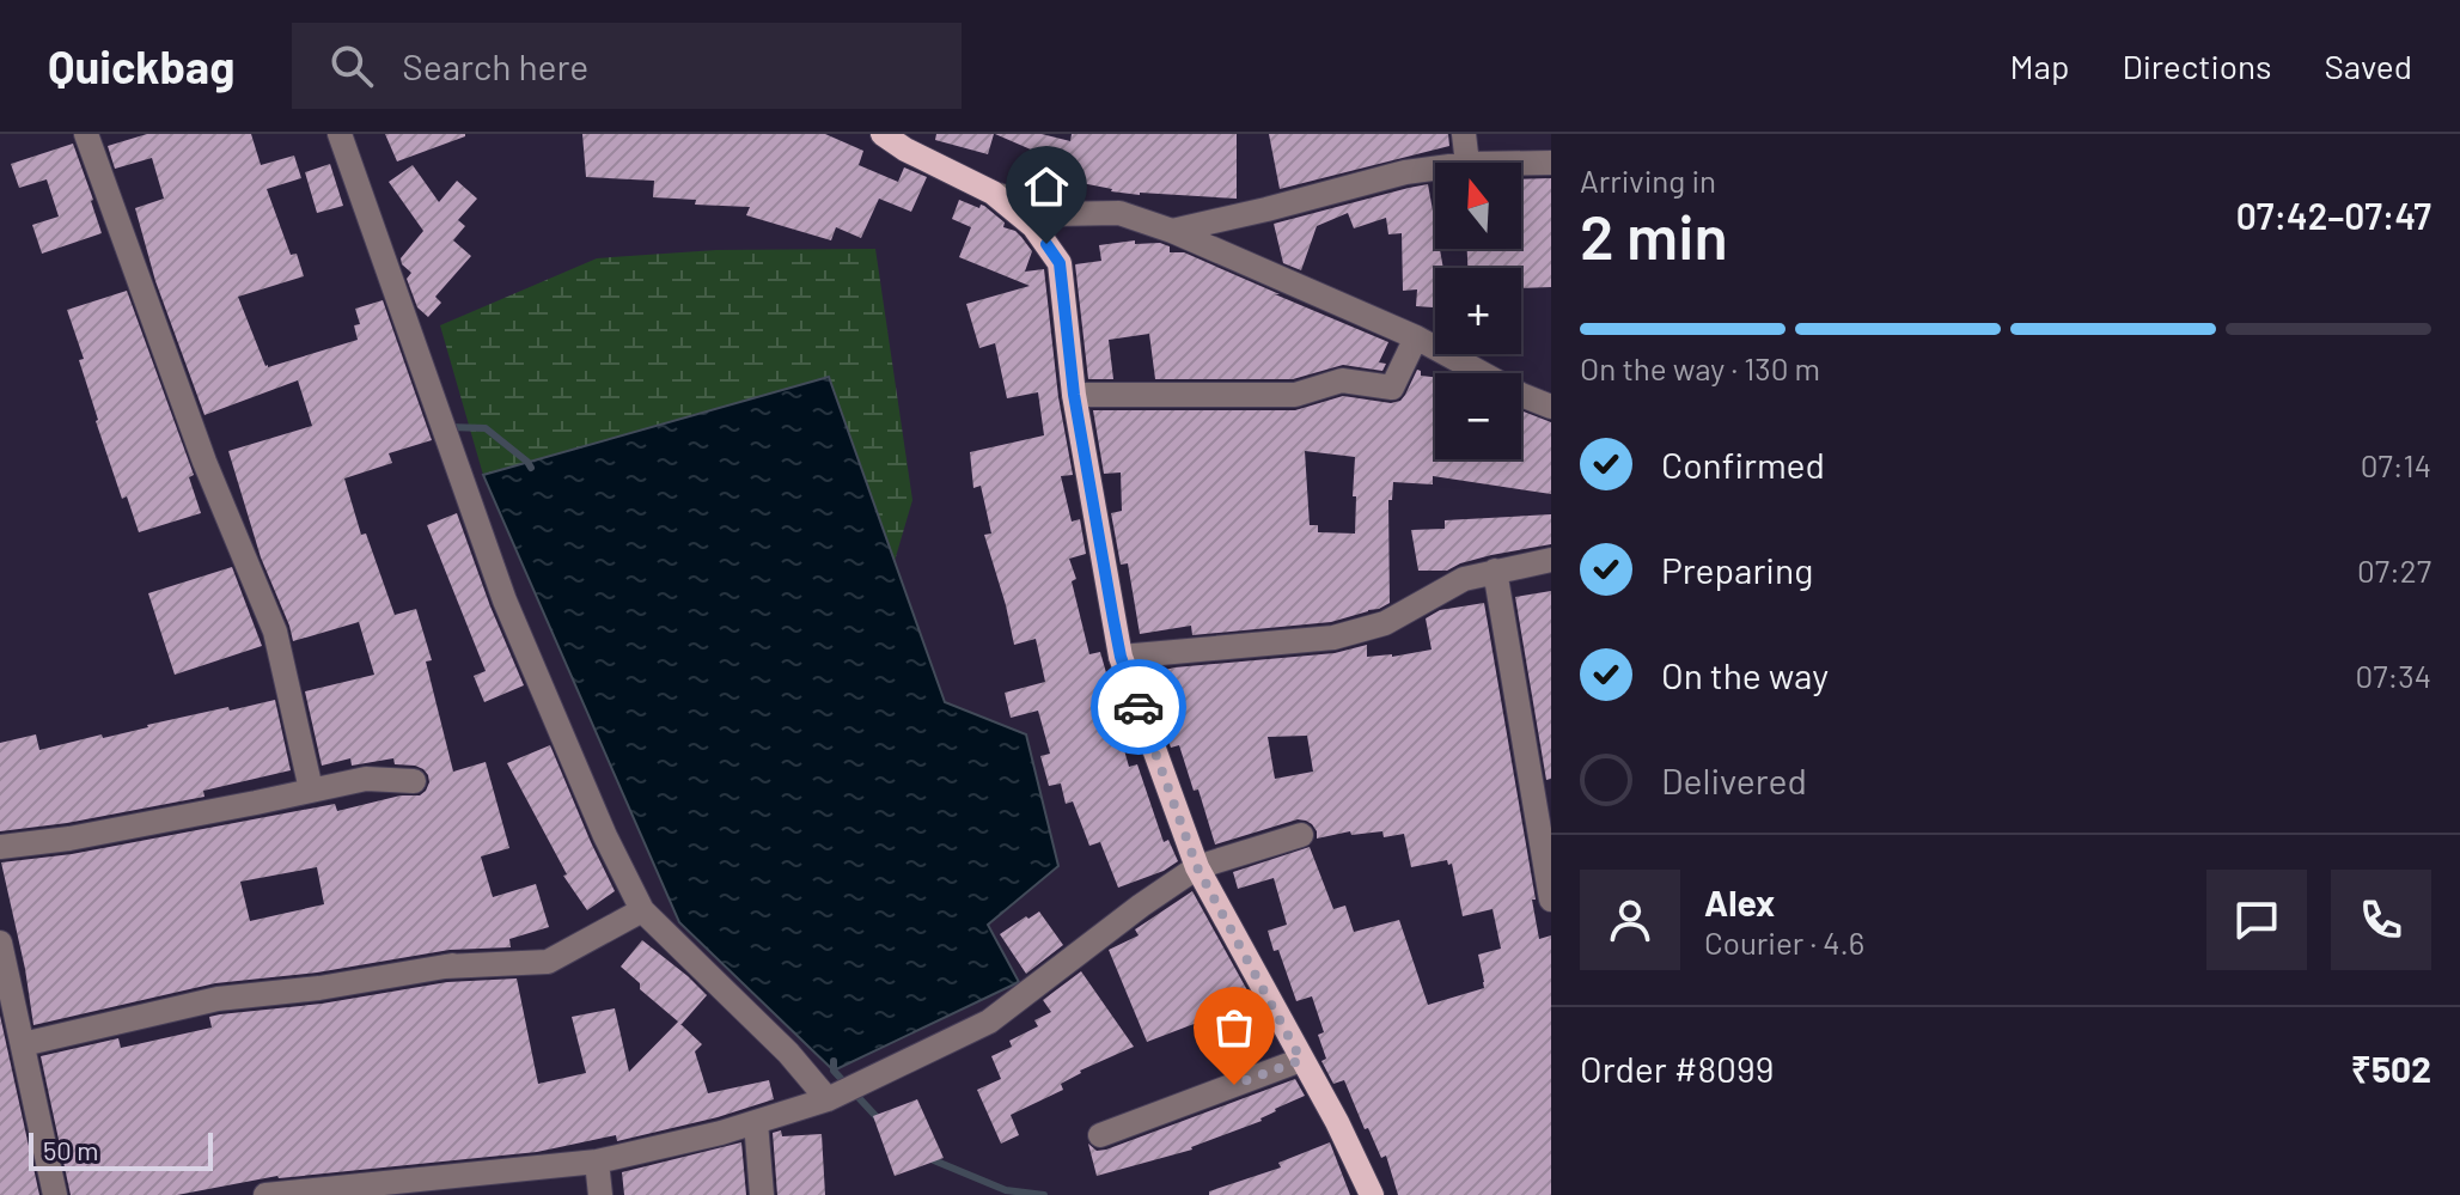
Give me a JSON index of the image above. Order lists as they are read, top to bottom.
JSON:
{
  "scale_bar": "50 m",
  "north": "top",
  "page": {
    "header": "Quickbag",
    "search": "Search here",
    "nav": ["Map", "Directions", "Saved"],
    "heading": ["2 min", "Arriving in", "07:42–07:47"],
    "panel": [
      "Alex",
      "Courier · 4.6",
      "Order #8099",
      "₹502"
    ],
    "map_buttons": ["+", "−"],
    "bar": "On the way · 130 m",
    "list": [
      ["Confirmed", "07:14"],
      ["Preparing", "07:27"],
      ["On the way", "07:34"],
      "Delivered"
    ],
    "scale": "50 m"
  }
}
